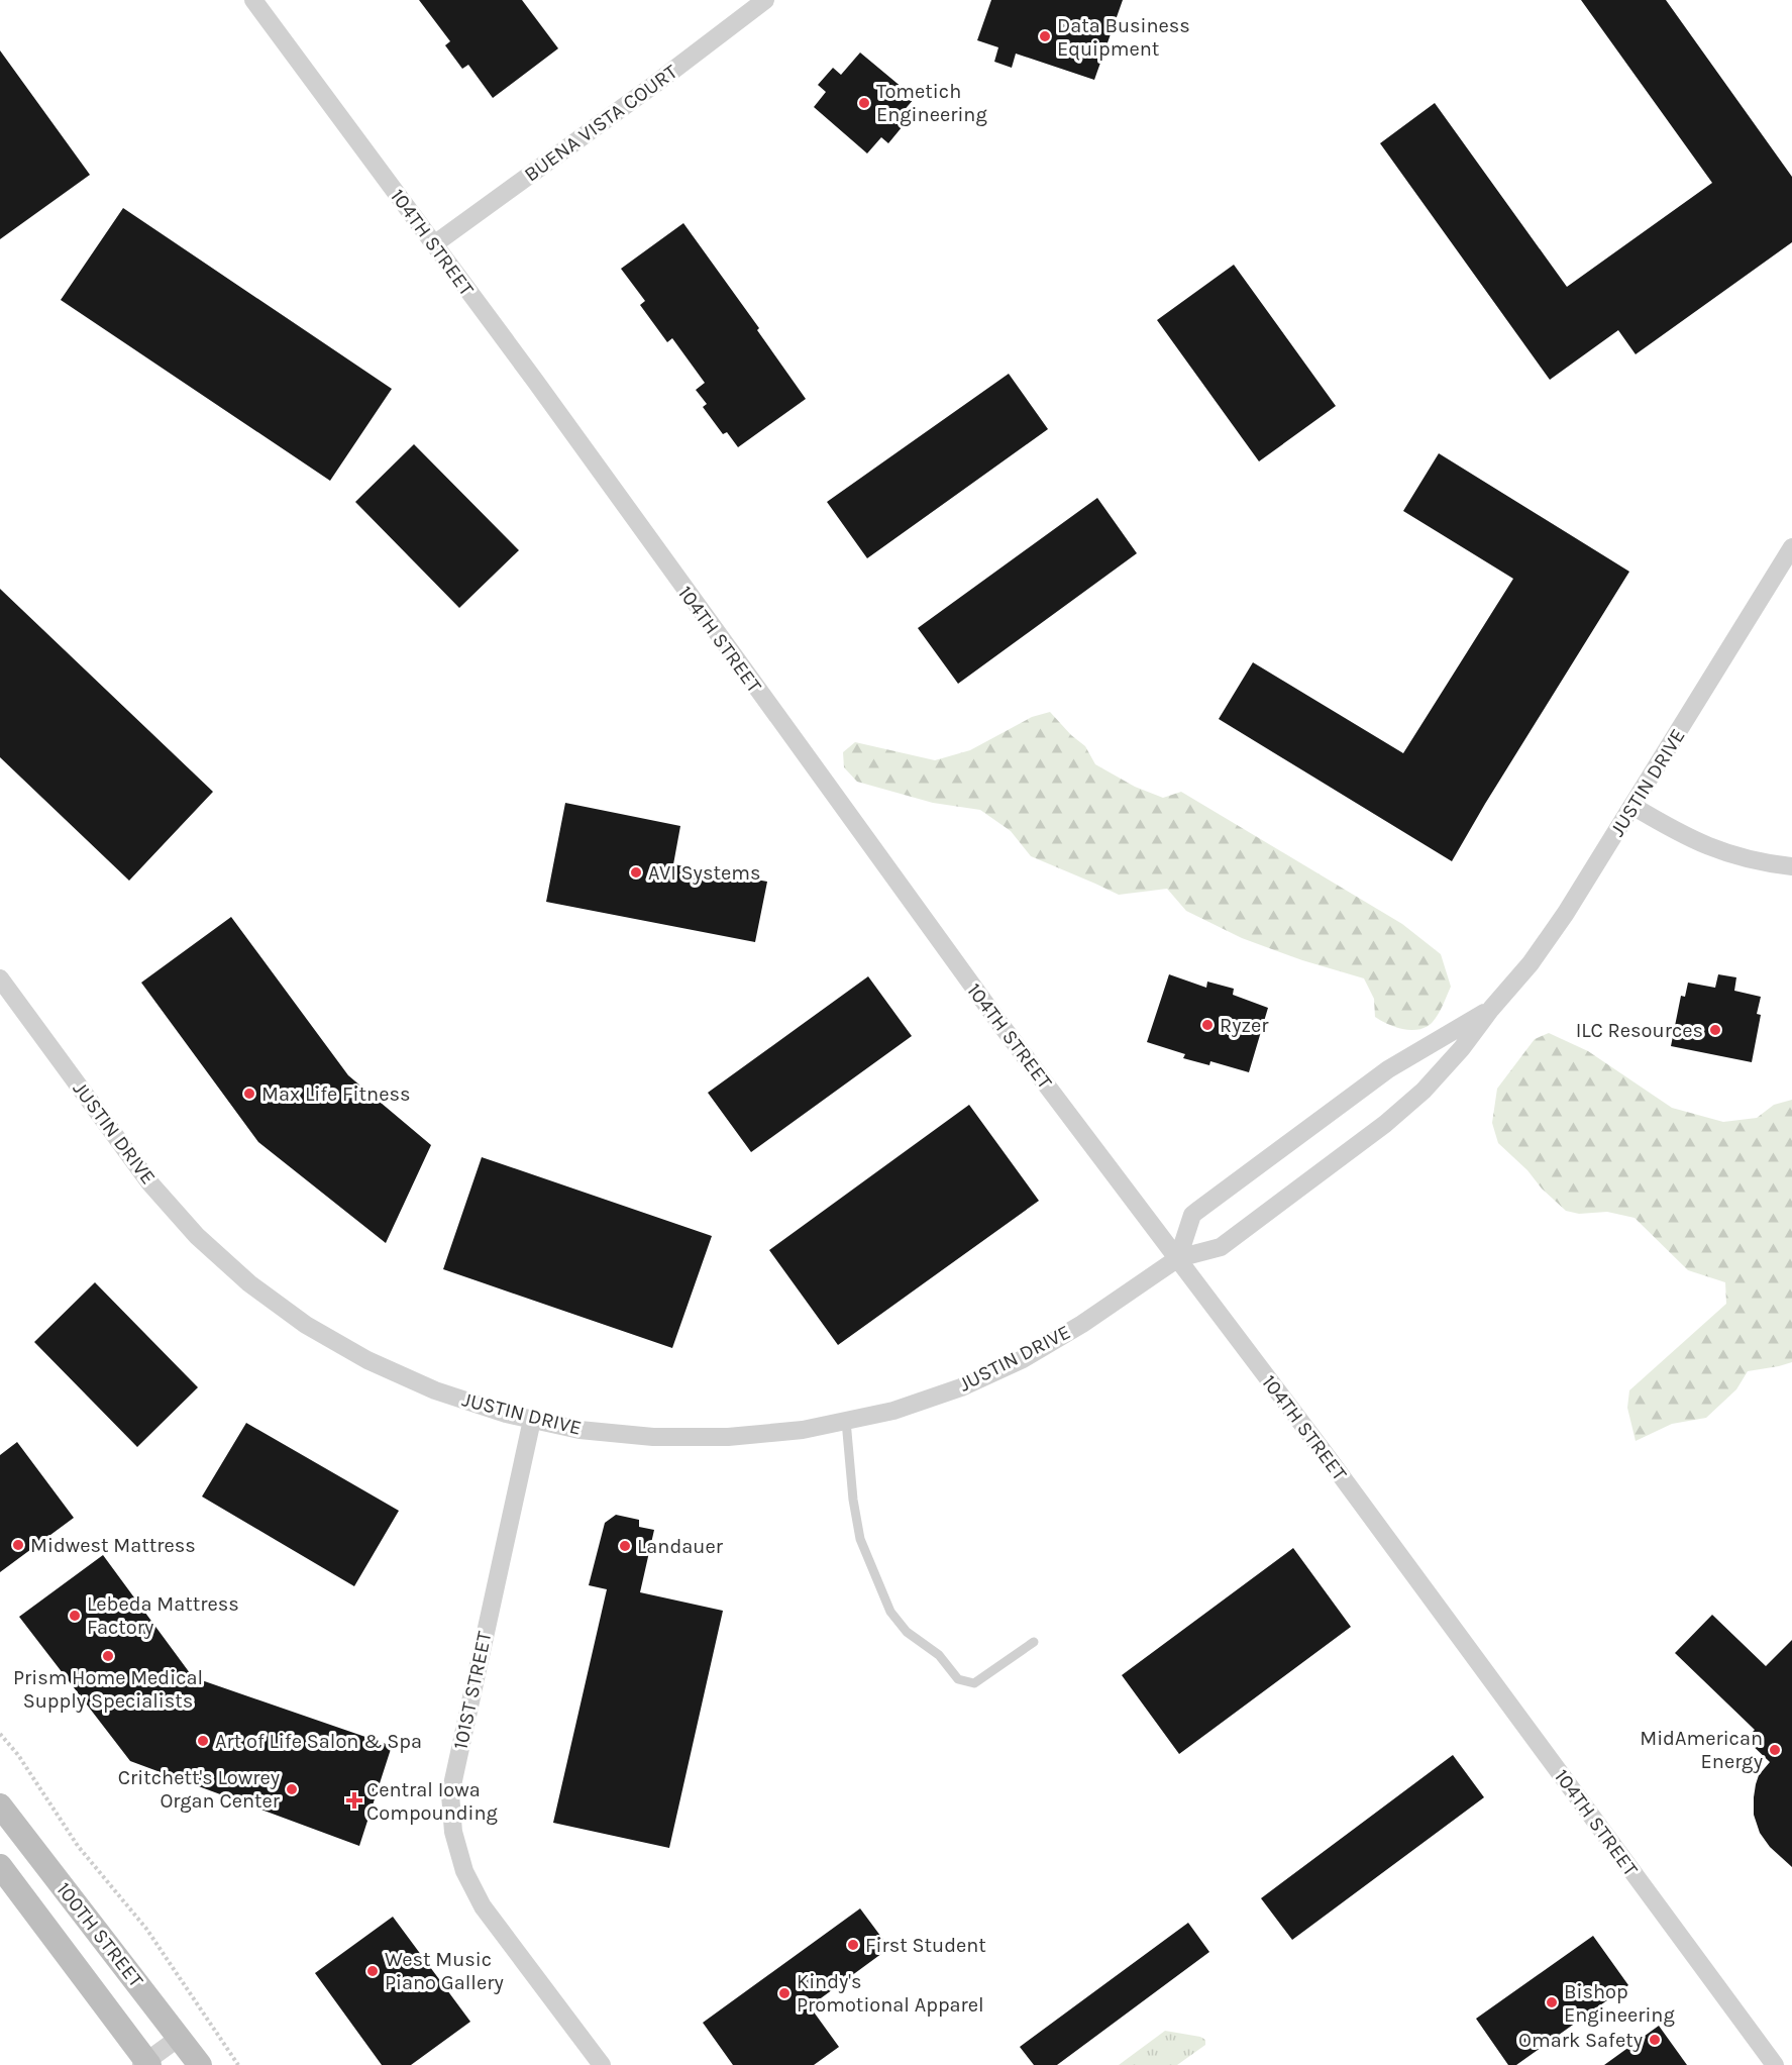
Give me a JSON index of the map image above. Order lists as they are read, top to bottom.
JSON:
{
  "streets": {
    "main road": ["100TH STREET"],
    "street": [
      "BUENA VISTA COURT",
      "104TH STREET",
      "JUSTIN DRIVE",
      "101ST STREET"
    ]
  },
  "crossings": [
    ["BUENA VISTA COURT", "104TH STREET"],
    ["104TH STREET", "JUSTIN DRIVE"],
    ["JUSTIN DRIVE", "101ST STREET"]
  ],
  "places": {
    "other": [
      "Data Business Equipment",
      "Tometich Engineering",
      "AVI Systems",
      "Ryzer",
      "ILC Resources",
      "Max Life Fitness",
      "Midwest Mattress",
      "Landauer",
      "Lebeda Mattress Factory",
      "Prism Home Medical Supply Specialists",
      "Art of Life Salon & Spa",
      "MidAmerican Energy",
      "Critchett's Lowrey Organ Center",
      "First Student",
      "West Music Piano Gallery",
      "Kindy's Promotional Apparel",
      "Bishop Engineering",
      "Omark Safety"
    ],
    "health": ["Central Iowa Compounding"]
  }
}
